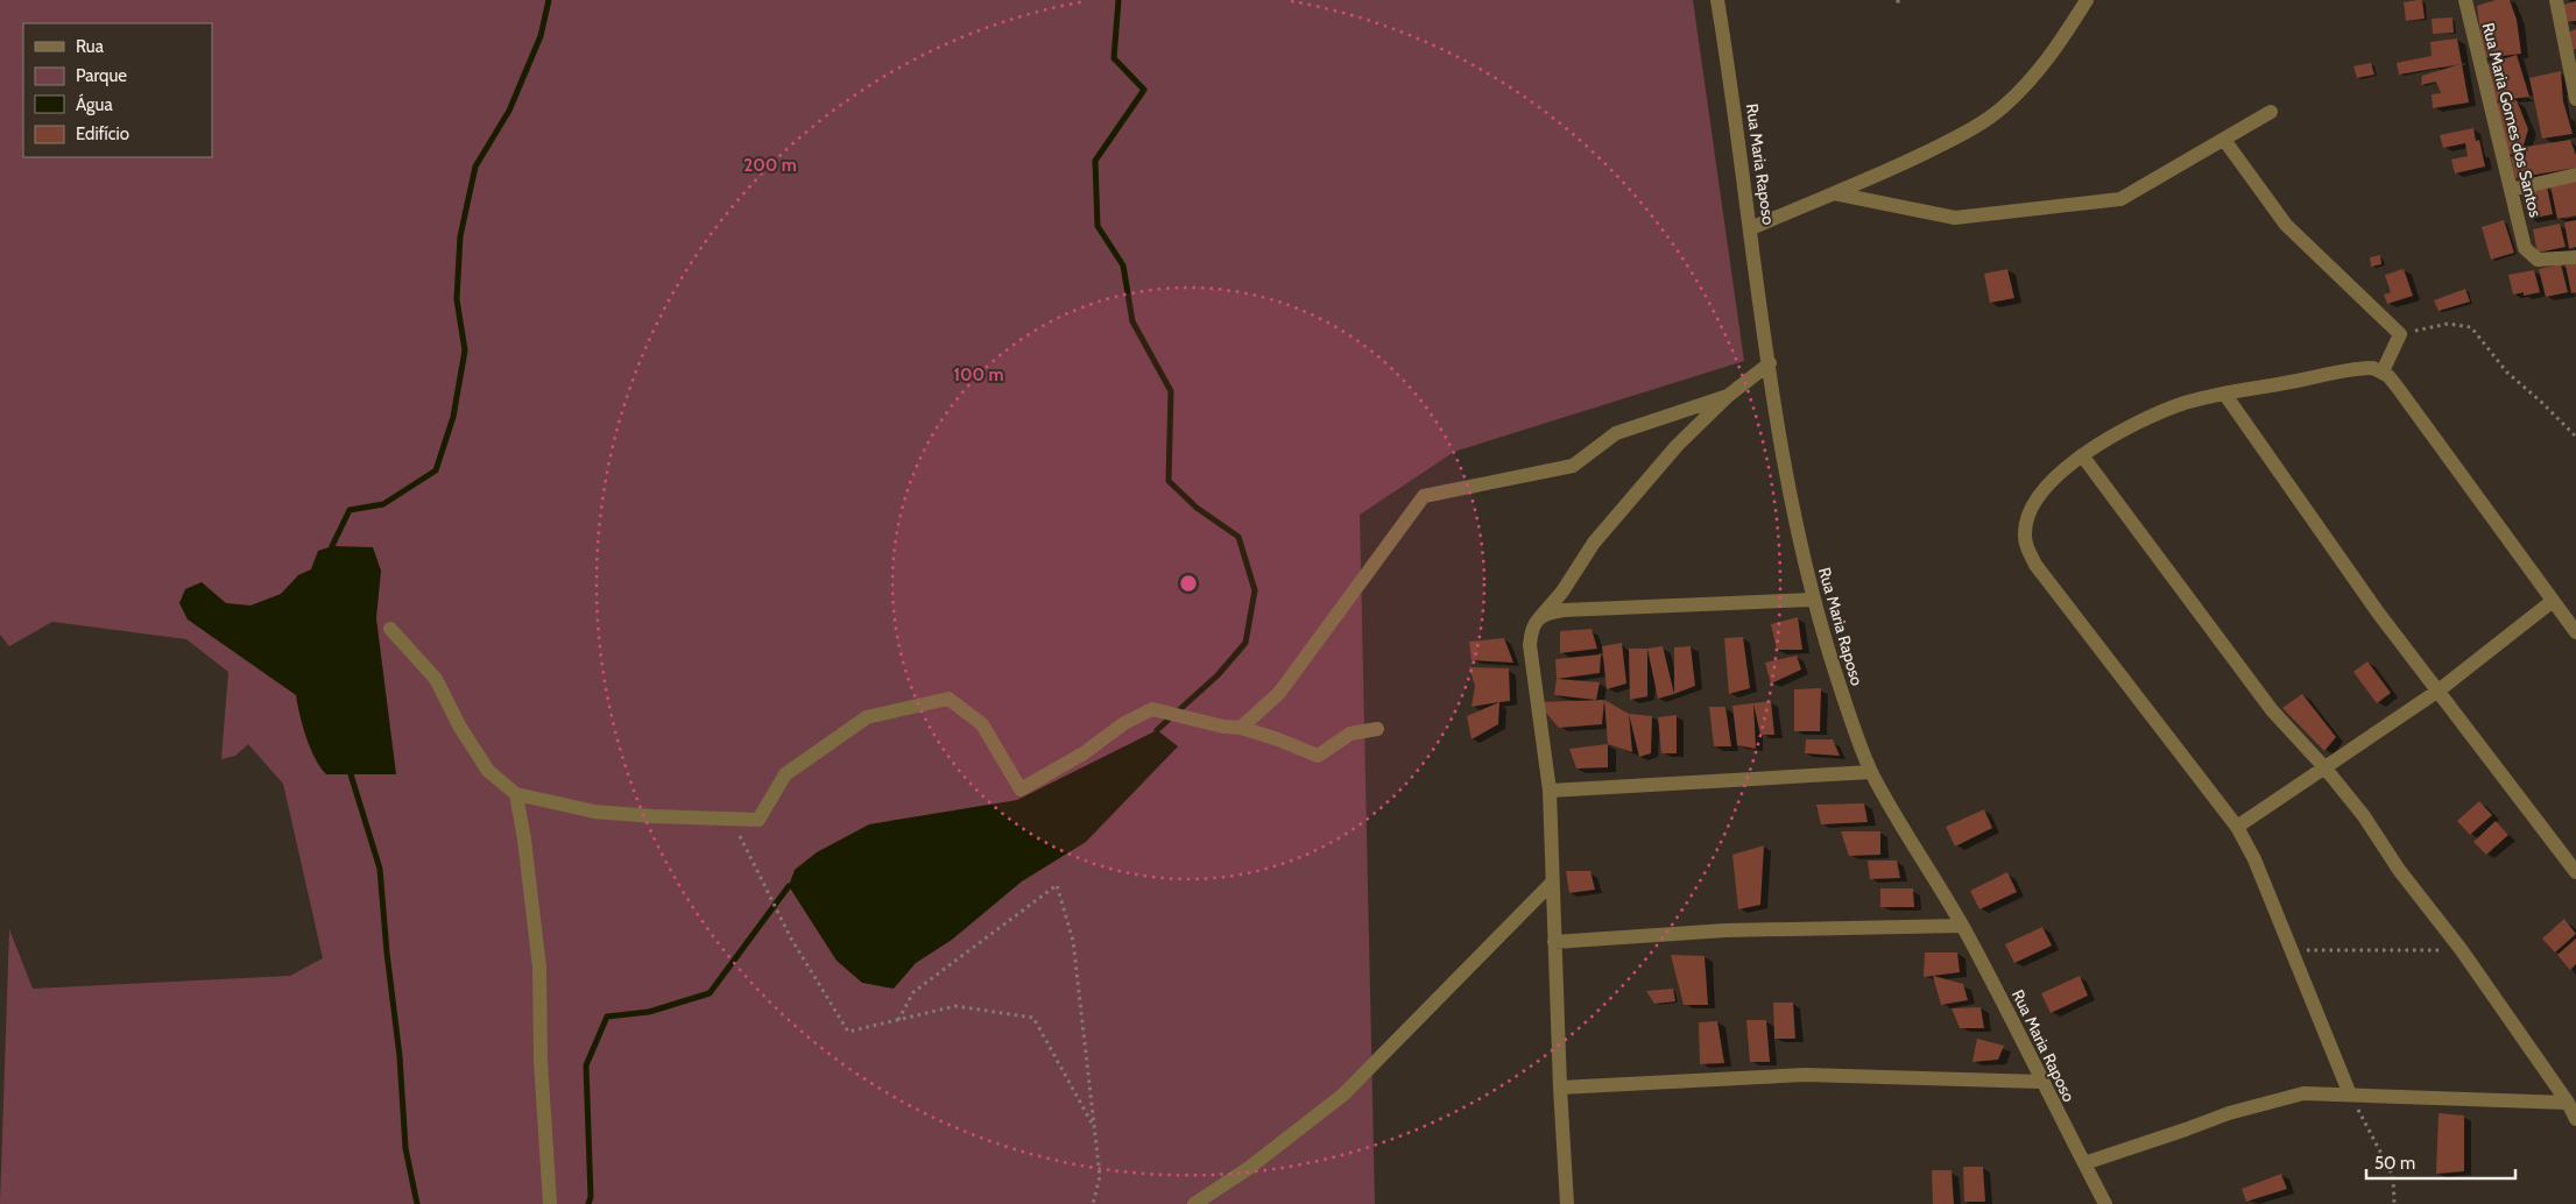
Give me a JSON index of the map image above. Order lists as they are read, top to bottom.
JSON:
{
  "streets": {
    "street": ["Rua Maria Gomes dos Santos", "Rua Maria Raposo"]
  },
  "legend": [
    "Rua",
    "Parque",
    "Água",
    "Edifício"
  ],
  "scale_bar": "50 m",
  "rings": ["200 m", "100 m"]
}
